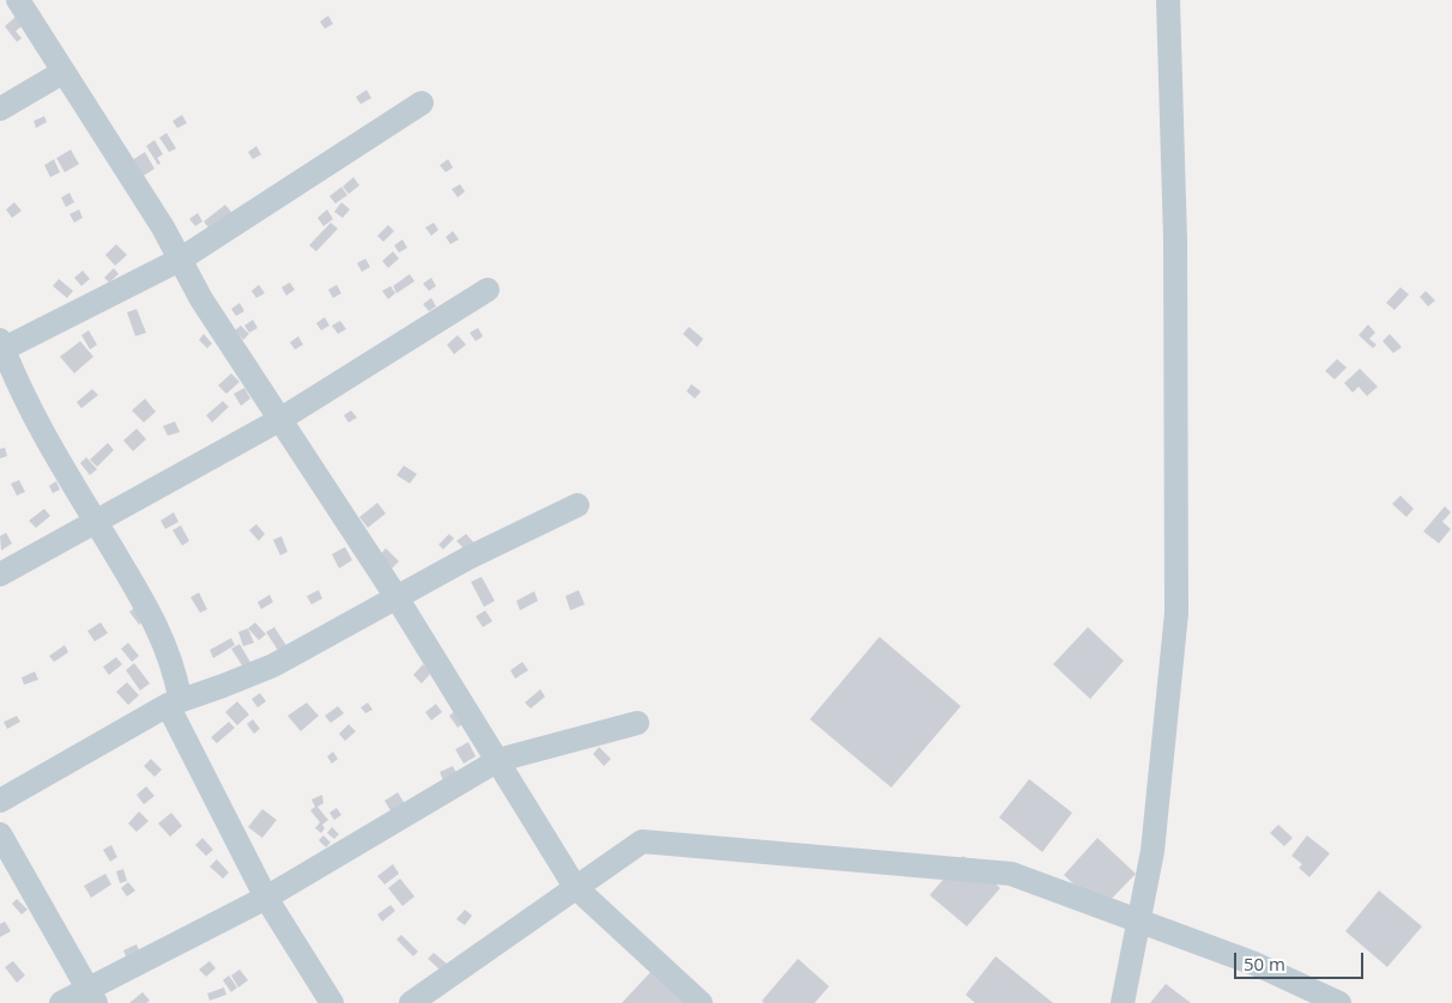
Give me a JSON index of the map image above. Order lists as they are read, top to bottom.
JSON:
{
  "scale_bar": "50 m"
}
